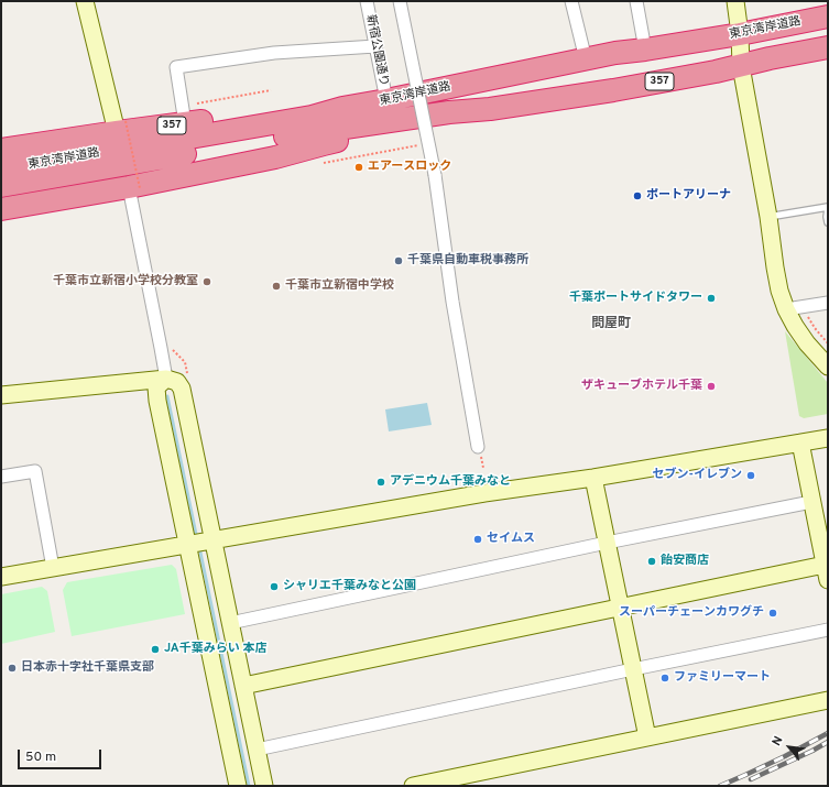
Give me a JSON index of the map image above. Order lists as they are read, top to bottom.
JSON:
{
  "streets": {
    "highway": ["東京湾岸道路", "357"],
    "street": ["新宿公園通り"]
  },
  "crossings": [
    ["東京湾岸道路", "新宿公園通り"],
    ["東京湾岸道路", "357"]
  ],
  "districts": ["問屋町"],
  "places": [
    "エアースロック",
    "ポートアリーナ",
    "千葉県自動車税事務所",
    "千葉市立新宿小学校分教室",
    "千葉市立新宿中学校",
    "千葉ポートサイドタワー",
    "ザキューブホテル千葉",
    "セブン-イレブン",
    "アデニウム千葉みなと",
    "セイムス",
    "飴安商店",
    "シャリエ千葉みなと公園",
    "スーパーチェーンカワグチ",
    "JA千葉みらい 本店",
    "日本赤十字社千葉県支部",
    "ファミリーマート"
  ],
  "scale_bar": "50 m",
  "north": "top left"
}
